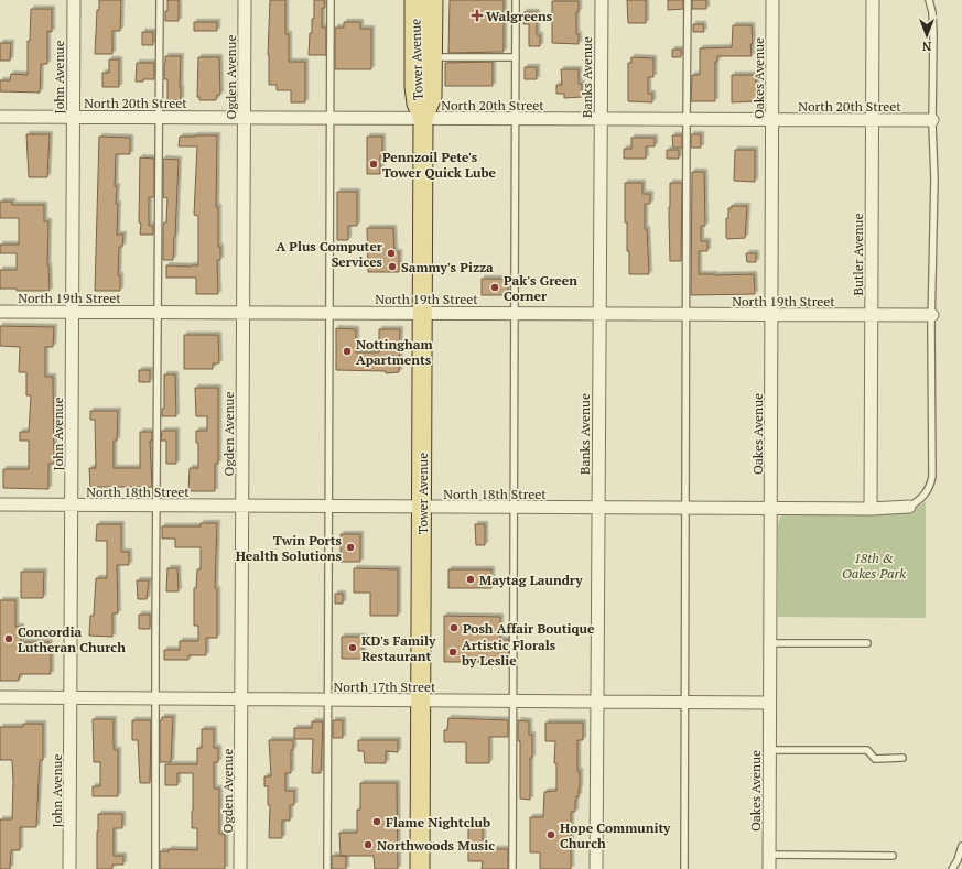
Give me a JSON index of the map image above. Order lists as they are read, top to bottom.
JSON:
{
  "streets": {
    "main road": ["Tower Avenue"],
    "street": [
      "John Avenue",
      "Ogden Avenue",
      "Banks Avenue",
      "Oakes Avenue",
      "North 20th Street",
      "Butler Avenue",
      "North 19th Street",
      "North 18th Street",
      "North 17th Street"
    ]
  },
  "crossings": [
    ["Tower Avenue", "North 20th Street"],
    ["Tower Avenue", "North 19th Street"],
    ["Tower Avenue", "North 18th Street"],
    ["Tower Avenue", "North 17th Street"],
    ["John Avenue", "North 20th Street"],
    ["John Avenue", "North 19th Street"],
    ["John Avenue", "North 18th Street"],
    ["John Avenue", "North 17th Street"],
    ["Ogden Avenue", "North 20th Street"],
    ["Ogden Avenue", "North 19th Street"],
    ["Ogden Avenue", "North 18th Street"],
    ["Ogden Avenue", "North 17th Street"],
    ["Banks Avenue", "North 20th Street"],
    ["Banks Avenue", "North 19th Street"],
    ["Banks Avenue", "North 18th Street"],
    ["Banks Avenue", "North 17th Street"],
    ["Oakes Avenue", "North 20th Street"],
    ["Oakes Avenue", "North 19th Street"],
    ["Oakes Avenue", "North 18th Street"],
    ["Oakes Avenue", "North 17th Street"],
    ["North 20th Street", "Butler Avenue"],
    ["Butler Avenue", "North 19th Street"],
    ["Butler Avenue", "North 18th Street"]
  ],
  "parks": ["18th & Oakes Park"],
  "places": {
    "health": ["Walgreens"],
    "other": [
      "Pennzoil Pete's Tower Quick Lube",
      "A Plus Computer Services",
      "Sammy's Pizza",
      "Pak's Green Corner",
      "Nottingham Apartments",
      "Twin Ports Health Solutions",
      "Maytag Laundry",
      "Posh Affair Boutique",
      "Concordia Lutheran Church",
      "KD's Family Restaurant",
      "Artistic Florals by Leslie",
      "Flame Nightclub",
      "Hope Community Church",
      "Northwoods Music"
    ]
  },
  "north": "bottom"
}
